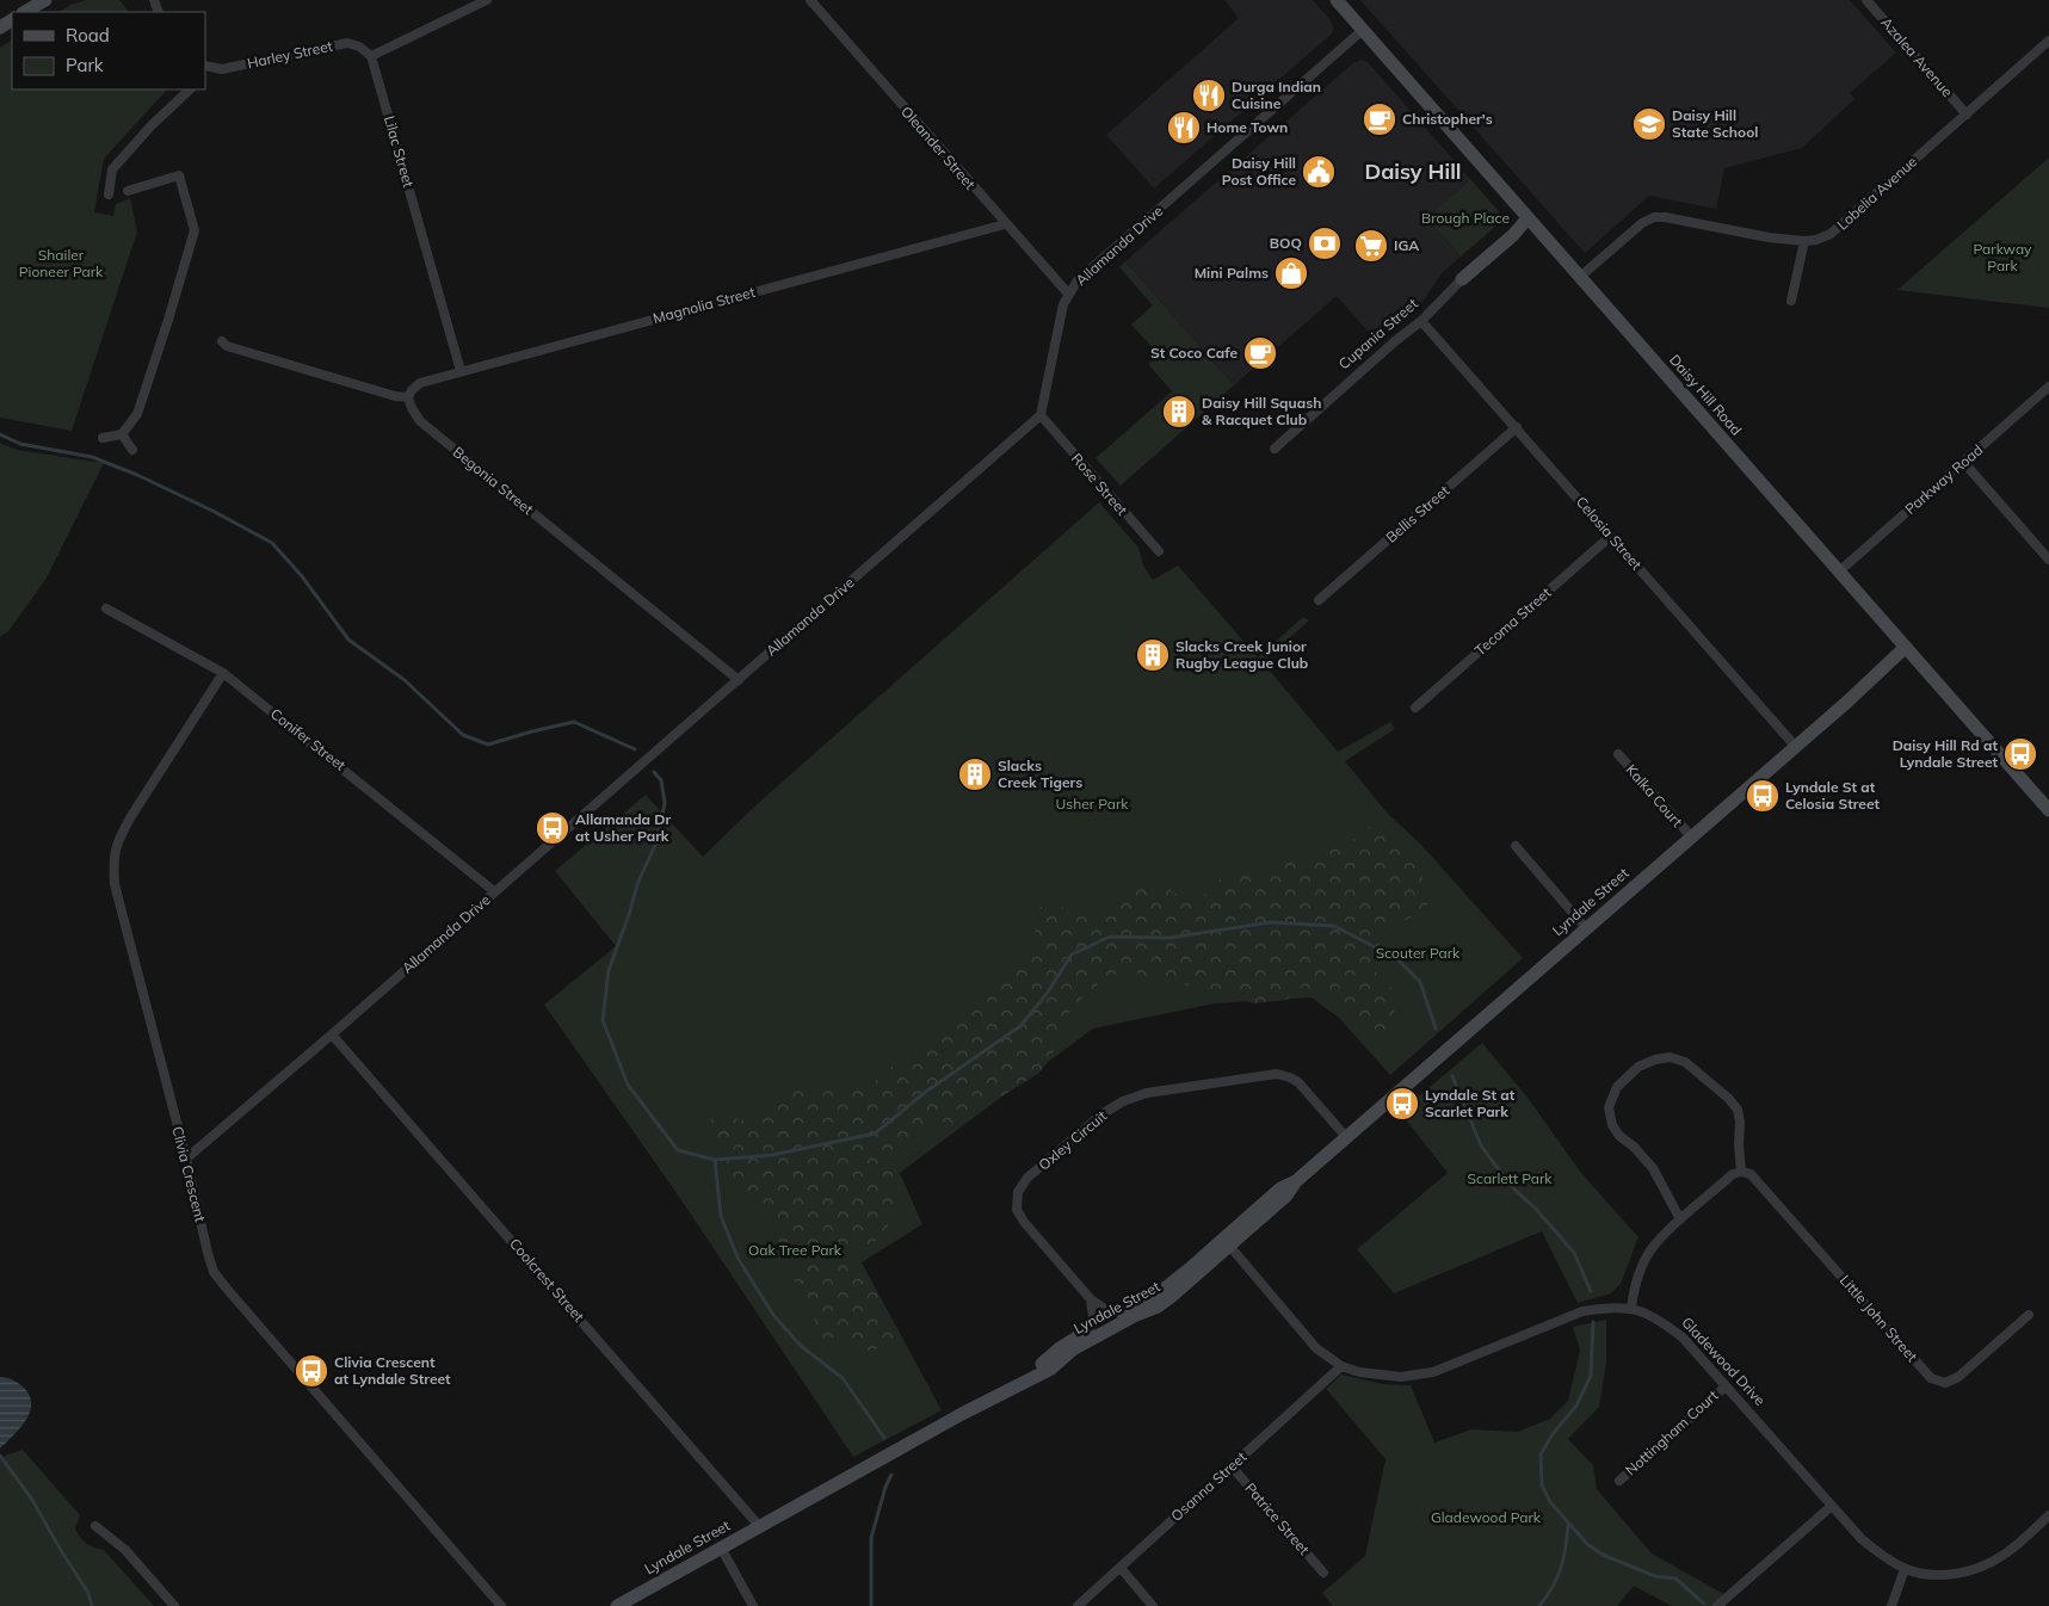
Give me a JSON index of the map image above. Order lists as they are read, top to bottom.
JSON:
{
  "streets": {
    "street": [
      "Harley Street",
      "Azalea Avenue",
      "Oleander Street",
      "Lilac Street",
      "Lobelia Avenue",
      "Allamanda Drive",
      "Magnolia Street",
      "Cupania Street",
      "Daisy Hill Road",
      "Parkway Road",
      "Begonia Street",
      "Rose Street",
      "Bellis Street",
      "Celosia Street",
      "Tecoma Street",
      "Conifer Street",
      "Kalka Court",
      "Lyndale Street",
      "Oxley Circuit",
      "Clivia Crescent",
      "Coolcrest Street",
      "Little John Street",
      "Gladewood Drive",
      "Nottingham Court",
      "Osanna Street",
      "Patrice Street"
    ]
  },
  "crossings": [
    ["Harley Street", "Lilac Street"],
    ["Azalea Avenue", "Lobelia Avenue"],
    ["Oleander Street", "Allamanda Drive"],
    ["Oleander Street", "Magnolia Street"],
    ["Lilac Street", "Magnolia Street"],
    ["Lobelia Avenue", "Daisy Hill Road"],
    ["Allamanda Drive", "Daisy Hill Road"],
    ["Allamanda Drive", "Begonia Street"],
    ["Allamanda Drive", "Rose Street"],
    ["Allamanda Drive", "Conifer Street"],
    ["Allamanda Drive", "Clivia Crescent"],
    ["Allamanda Drive", "Coolcrest Street"],
    ["Magnolia Street", "Begonia Street"],
    ["Cupania Street", "Daisy Hill Road"],
    ["Cupania Street", "Celosia Street"],
    ["Daisy Hill Road", "Parkway Road"],
    ["Daisy Hill Road", "Lyndale Street"],
    ["Bellis Street", "Celosia Street"],
    ["Celosia Street", "Tecoma Street"],
    ["Celosia Street", "Lyndale Street"],
    ["Conifer Street", "Clivia Crescent"],
    ["Kalka Court", "Lyndale Street"],
    ["Lyndale Street", "Oxley Circuit"],
    ["Lyndale Street", "Coolcrest Street"],
    ["Lyndale Street", "Gladewood Drive"],
    ["Gladewood Drive", "Nottingham Court"],
    ["Gladewood Drive", "Osanna Street"],
    ["Osanna Street", "Patrice Street"]
  ],
  "districts": ["Daisy Hill"],
  "parks": [
    "Brough Place",
    "Parkway Park",
    "Shailer Pioneer Park",
    "Usher Park",
    "Scouter Park",
    "Scarlett Park",
    "Oak Tree Park",
    "Gladewood Park"
  ],
  "places": {
    "restaurant": ["Durga Indian Cuisine", "Home Town"],
    "cafe": ["Christopher's", "St Coco Cafe"],
    "school or university": ["Daisy Hill State School"],
    "public building": ["Daisy Hill Post Office"],
    "bank": ["BOQ"],
    "supermarket": ["IGA"],
    "shop": ["Mini Palms"],
    "building": ["Daisy Hill Squash & Racquet Club", "Slacks Creek Junior Rugby League Club", "Slacks Creek Tigers"],
    "bus stop": [
      "Daisy Hill Rd at Lyndale Street",
      "Lyndale St at Celosia Street",
      "Allamanda Dr at Usher Park",
      "Lyndale St at Scarlet Park",
      "Clivia Crescent at Lyndale Street"
    ]
  },
  "legend": ["Road", "Park"]
}
